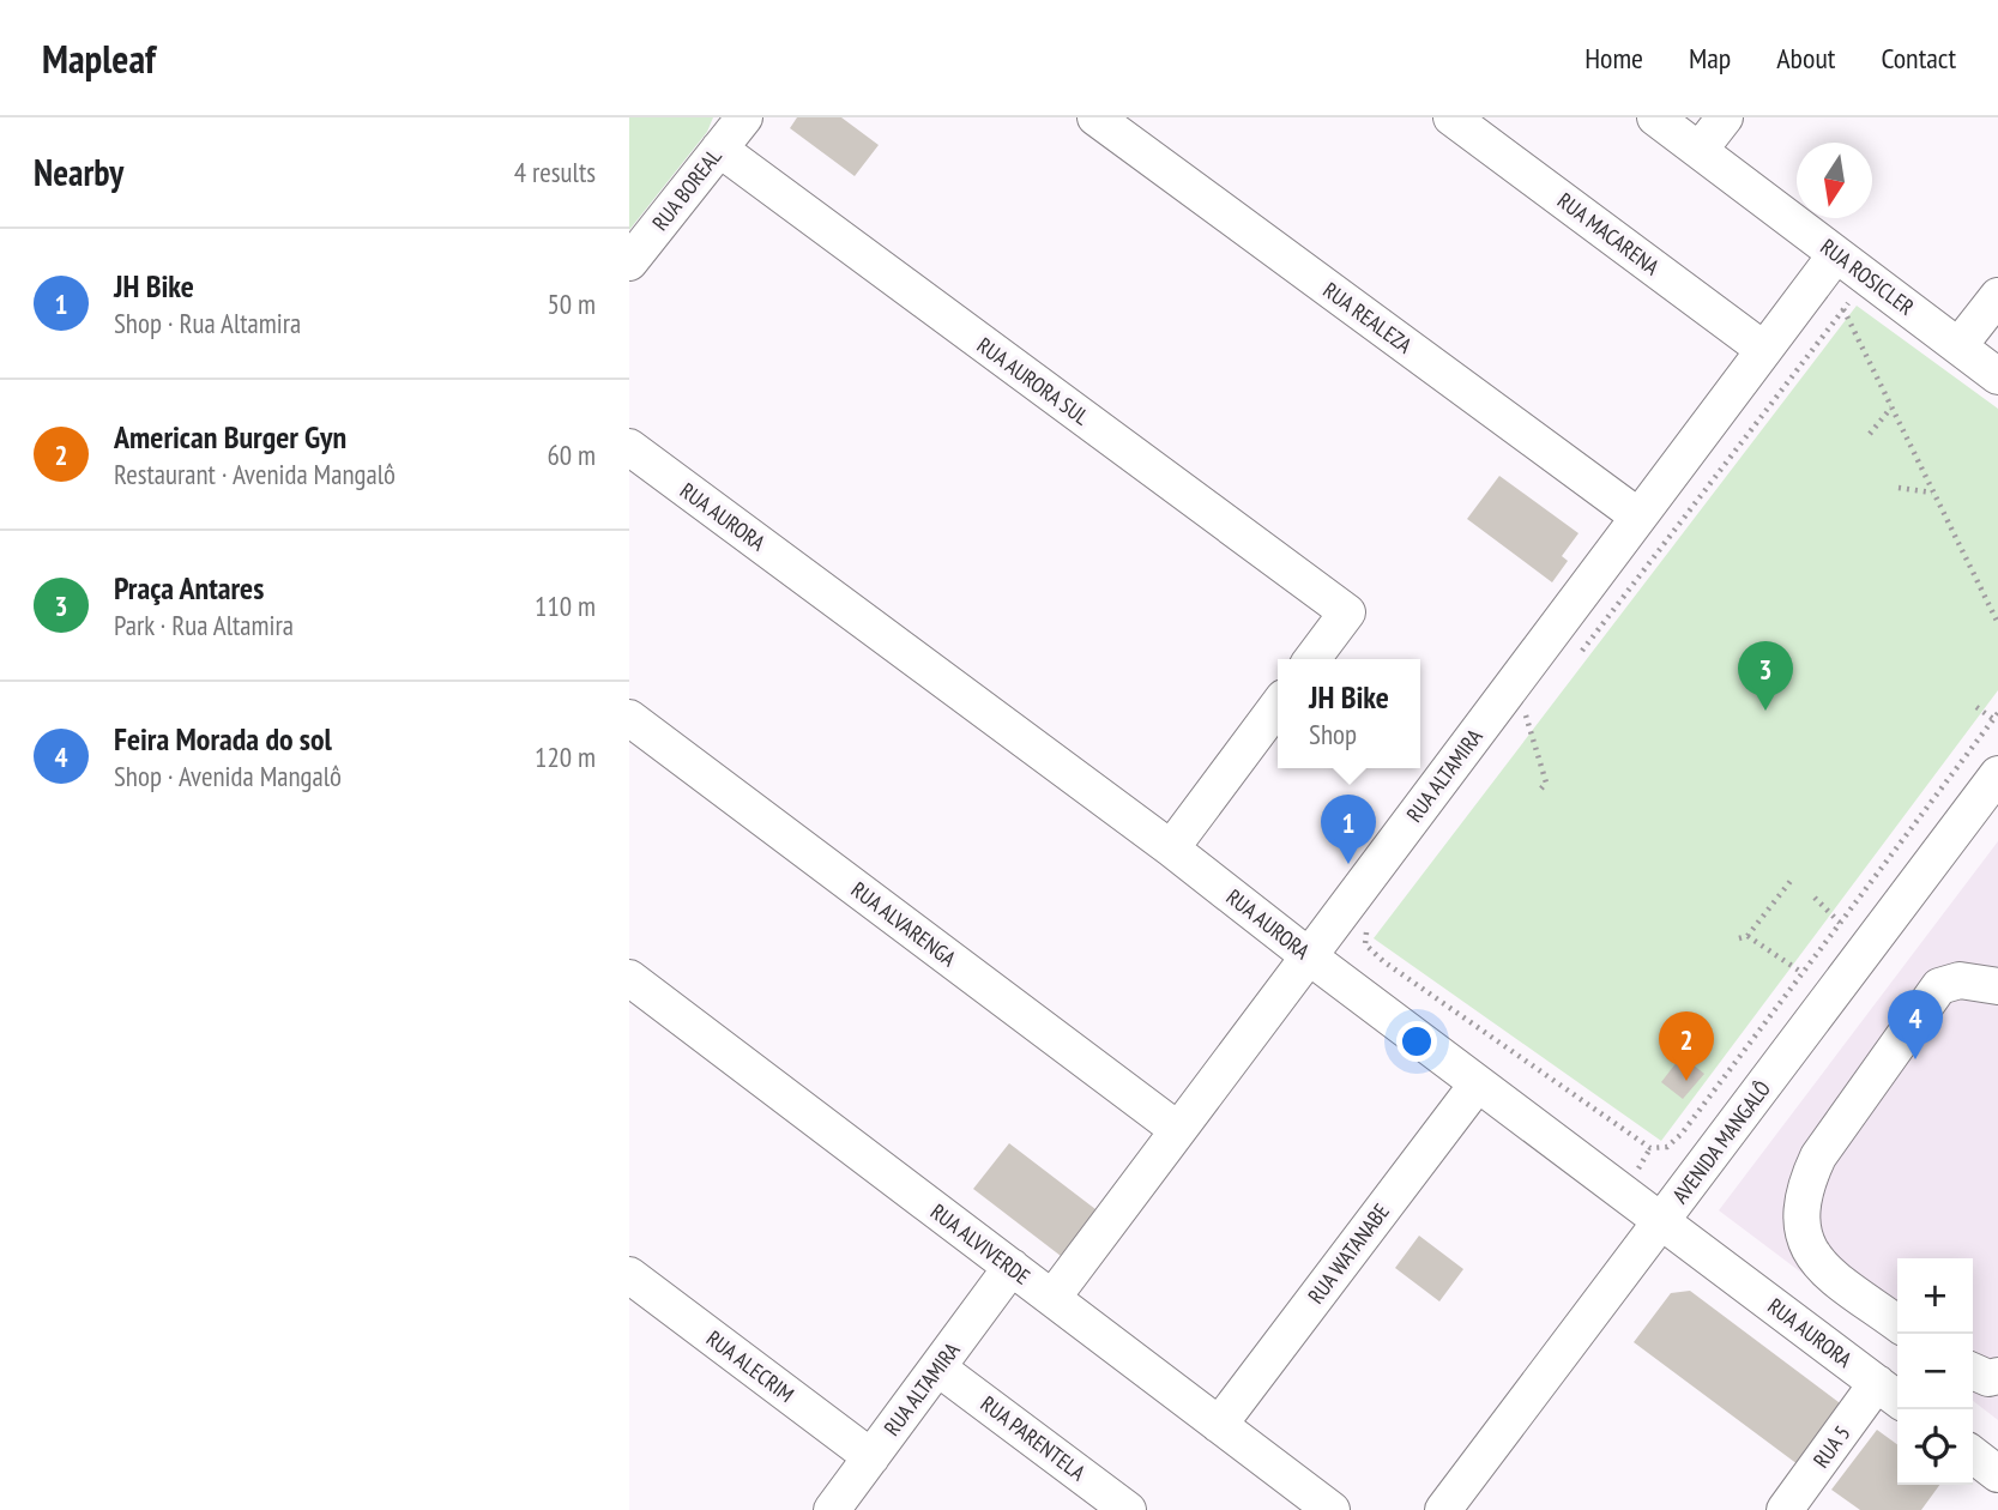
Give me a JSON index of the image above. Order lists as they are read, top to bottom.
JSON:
{
  "streets": {
    "street": [
      "RUA BOREAL",
      "RUA MACARENA",
      "RUA ROSICLER",
      "RUA REALEZA",
      "RUA AURORA SUL",
      "RUA AURORA",
      "RUA ALTAMIRA",
      "RUA ALVARENGA",
      "AVENIDA MANGALÔ",
      "RUA ALVIVERDE",
      "RUA WATANABE",
      "RUA ALECRIM",
      "RUA PARENTELA",
      "RUA 5"
    ]
  },
  "crossings": [
    ["RUA BOREAL", "RUA AURORA SUL"],
    ["RUA MACARENA", "RUA ALTAMIRA"],
    ["RUA ROSICLER", "RUA ALTAMIRA"],
    ["RUA REALEZA", "RUA ALTAMIRA"],
    ["RUA AURORA", "RUA ALTAMIRA"],
    ["RUA AURORA", "AVENIDA MANGALÔ"],
    ["RUA AURORA", "RUA WATANABE"],
    ["RUA AURORA", "RUA 5"],
    ["RUA ALTAMIRA", "RUA ALVARENGA"],
    ["RUA ALTAMIRA", "RUA ALVIVERDE"],
    ["RUA ALTAMIRA", "RUA ALECRIM"],
    ["RUA ALTAMIRA", "RUA PARENTELA"],
    ["RUA ALVIVERDE", "RUA WATANABE"]
  ],
  "north": "bottom",
  "page": {
    "header": "Mapleaf",
    "nav": [
      "Home",
      "Map",
      "About",
      "Contact"
    ],
    "heading": ["Nearby", "4 results"],
    "list": [
      {
        "mark": "1",
        "name": "JH Bike",
        "note": "Shop · Rua Altamira",
        "value": "50 m"
      },
      {
        "mark": "2",
        "name": "American Burger Gyn",
        "note": "Restaurant · Avenida Mangalô",
        "value": "60 m"
      },
      {
        "mark": "3",
        "name": "Praça Antares",
        "note": "Park · Rua Altamira",
        "value": "110 m"
      },
      {
        "mark": "4",
        "name": "Feira Morada do sol",
        "note": "Shop · Avenida Mangalô",
        "value": "120 m"
      }
    ],
    "pins": [
      "3",
      "1",
      "4",
      "2"
    ],
    "popup": ["JH Bike", "Shop"],
    "map_buttons": ["+", "−"]
  }
}
